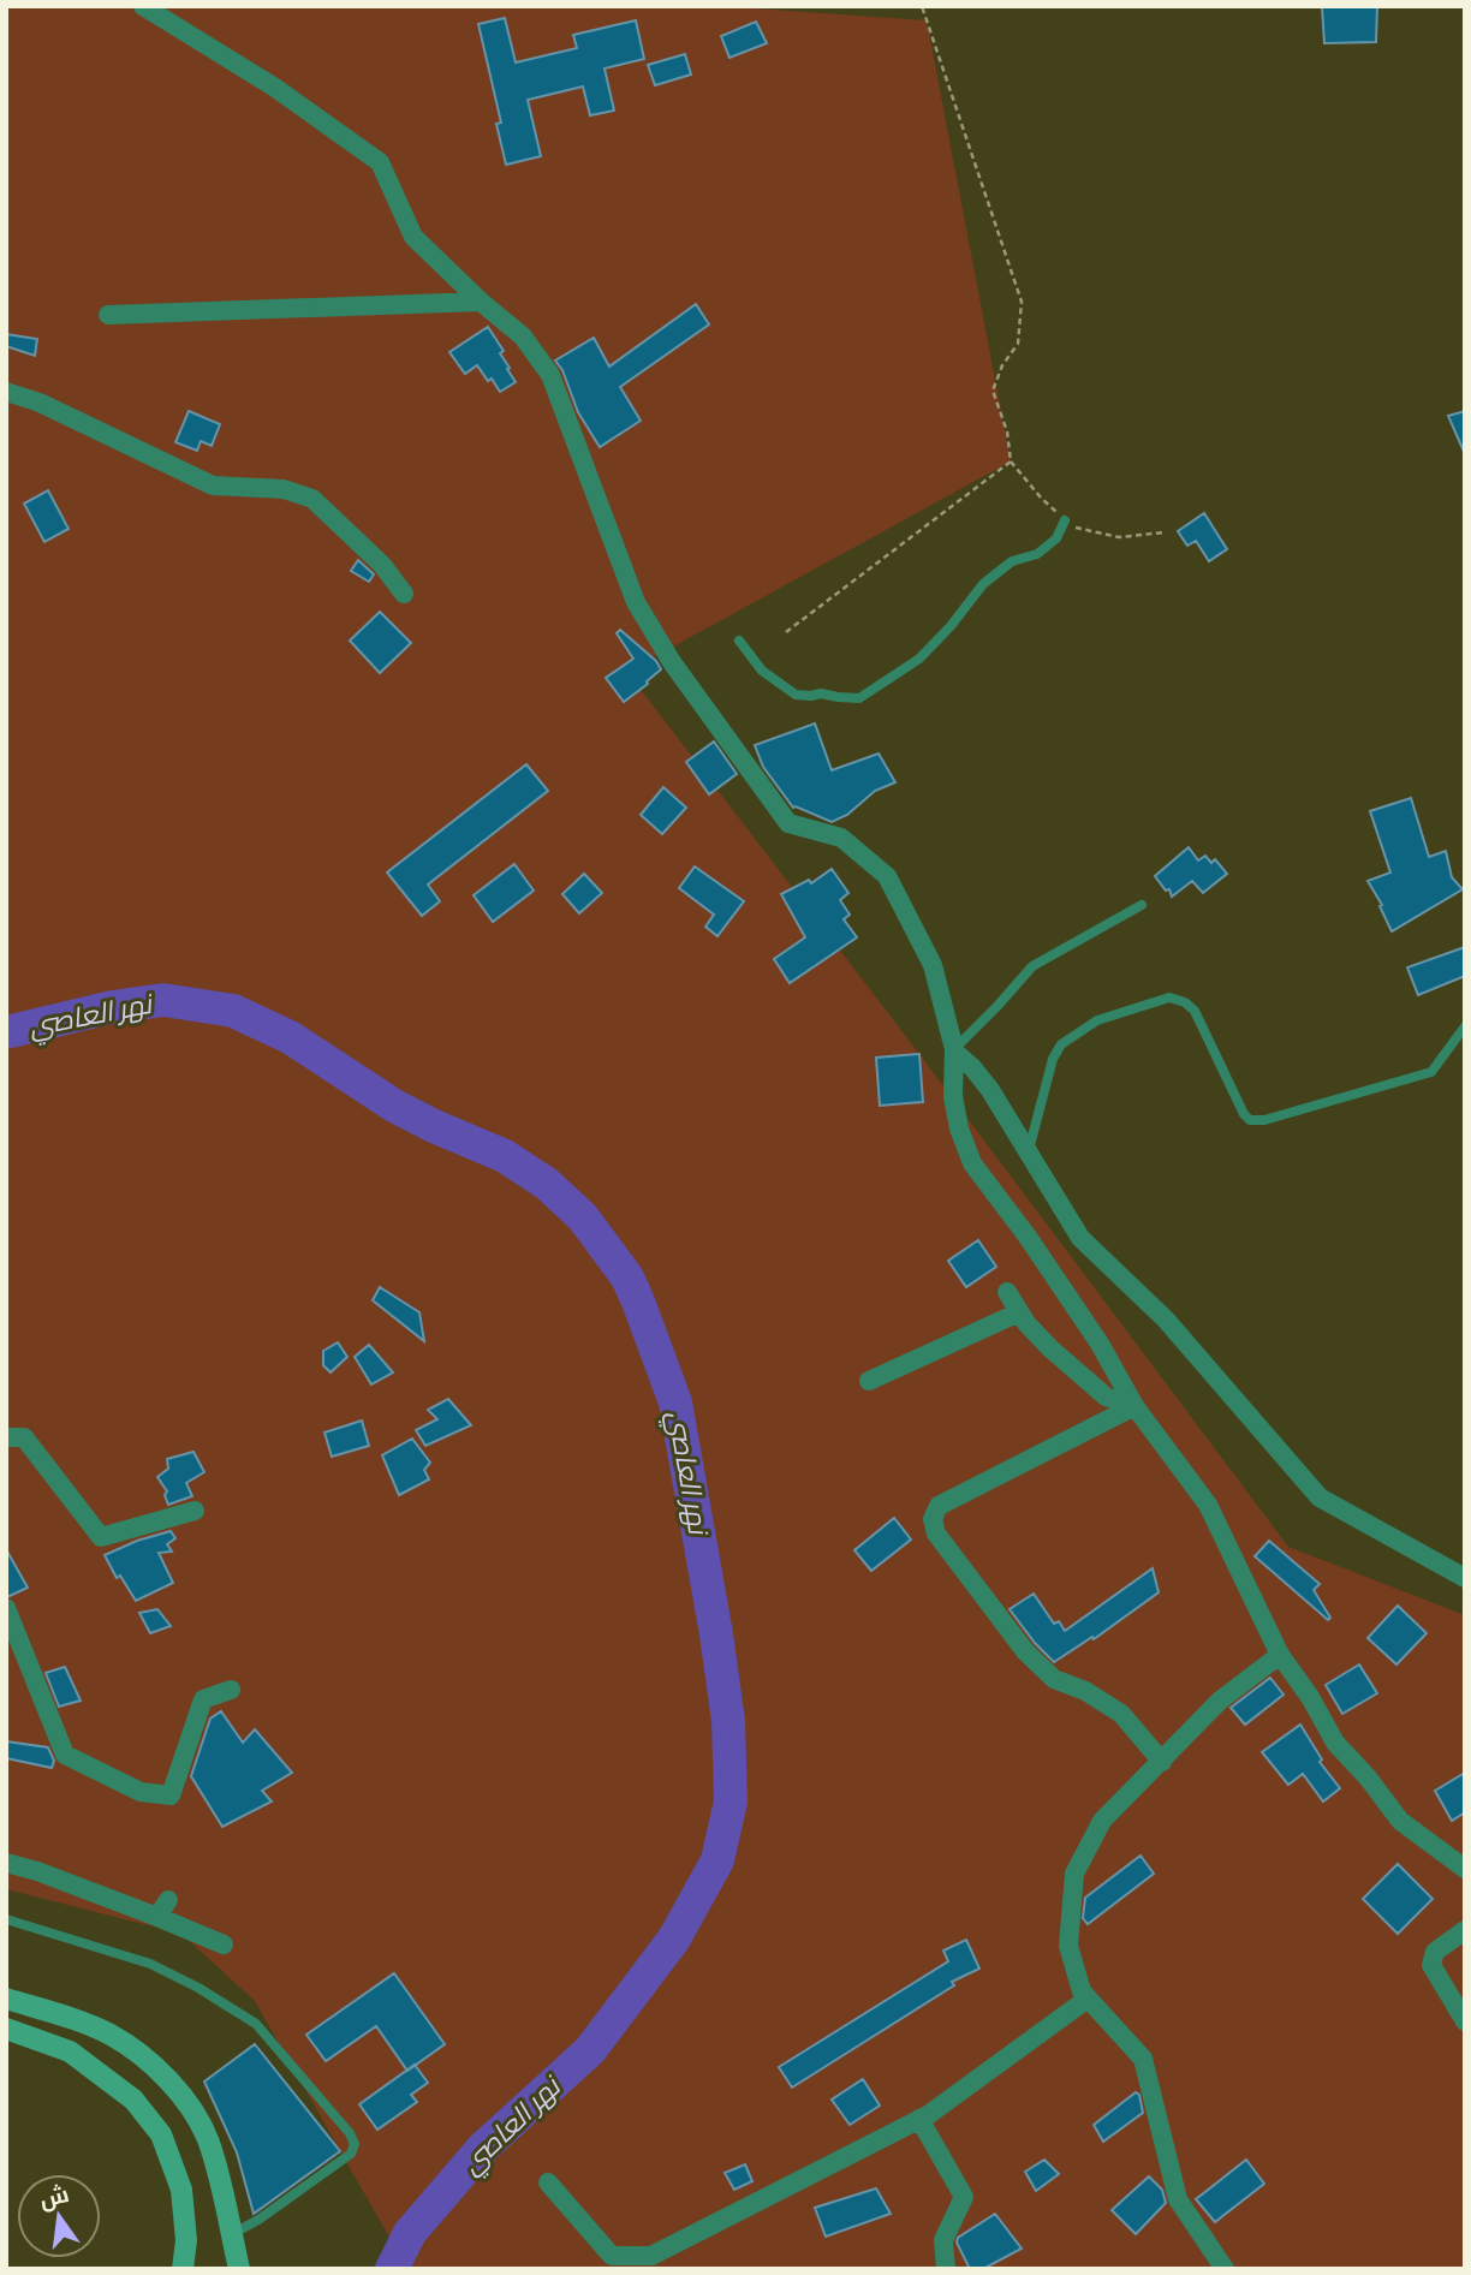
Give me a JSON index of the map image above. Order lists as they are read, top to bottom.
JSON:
{
  "water": ["نهر العاصي"],
  "north": "top"
}
